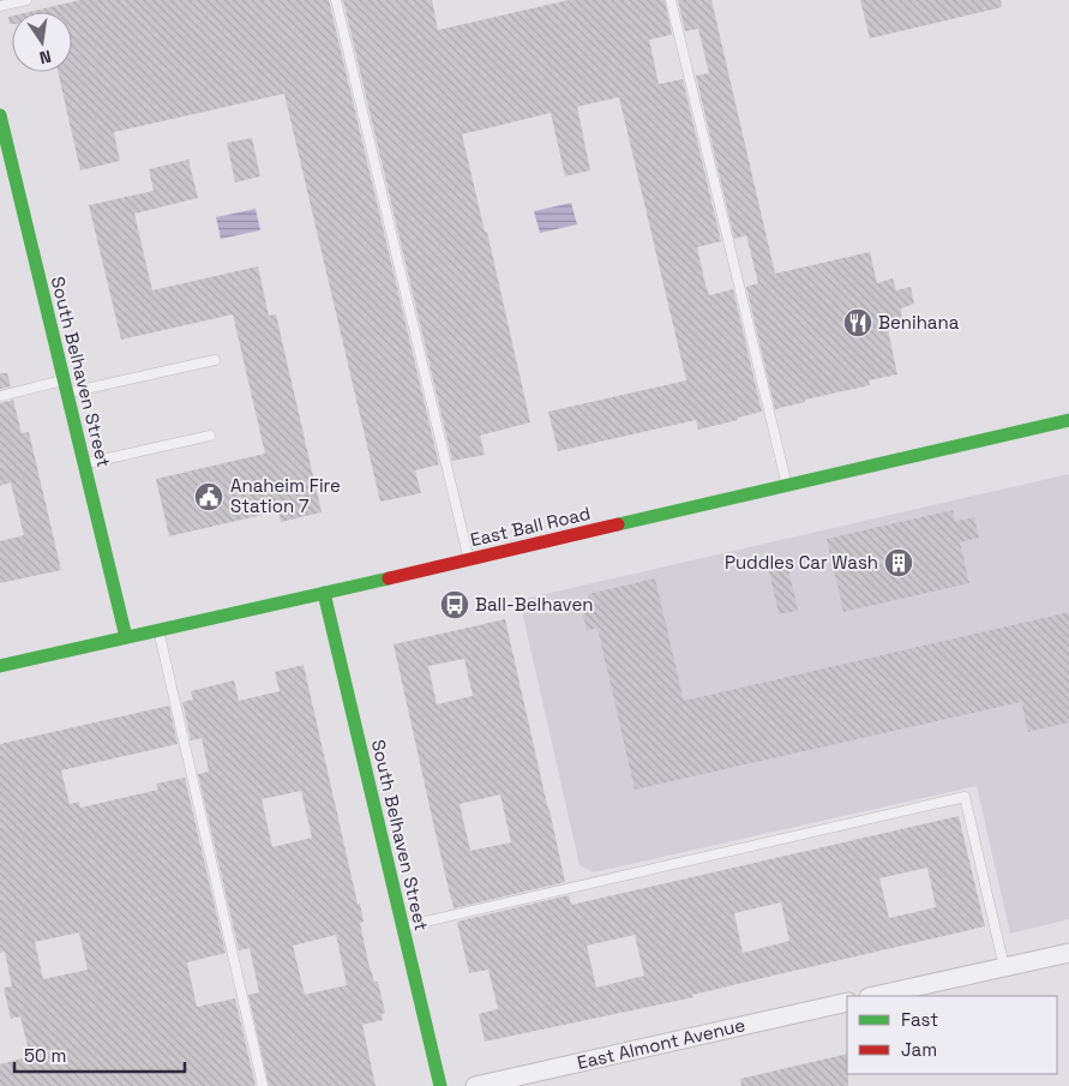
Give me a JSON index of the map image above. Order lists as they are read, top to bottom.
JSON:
{
  "streets": {
    "main road": ["South Belhaven Street", "East Ball Road"],
    "street": ["East Almont Avenue"]
  },
  "crossings": [
    ["South Belhaven Street", "East Ball Road"]
  ],
  "places": {
    "restaurant": ["Benihana"],
    "public building": ["Anaheim Fire Station 7"],
    "building": ["Puddles Car Wash"],
    "bus stop": ["Ball-Belhaven"]
  },
  "legend": ["Fast", "Jam"],
  "scale_bar": "50 m",
  "north": "bottom"
}
